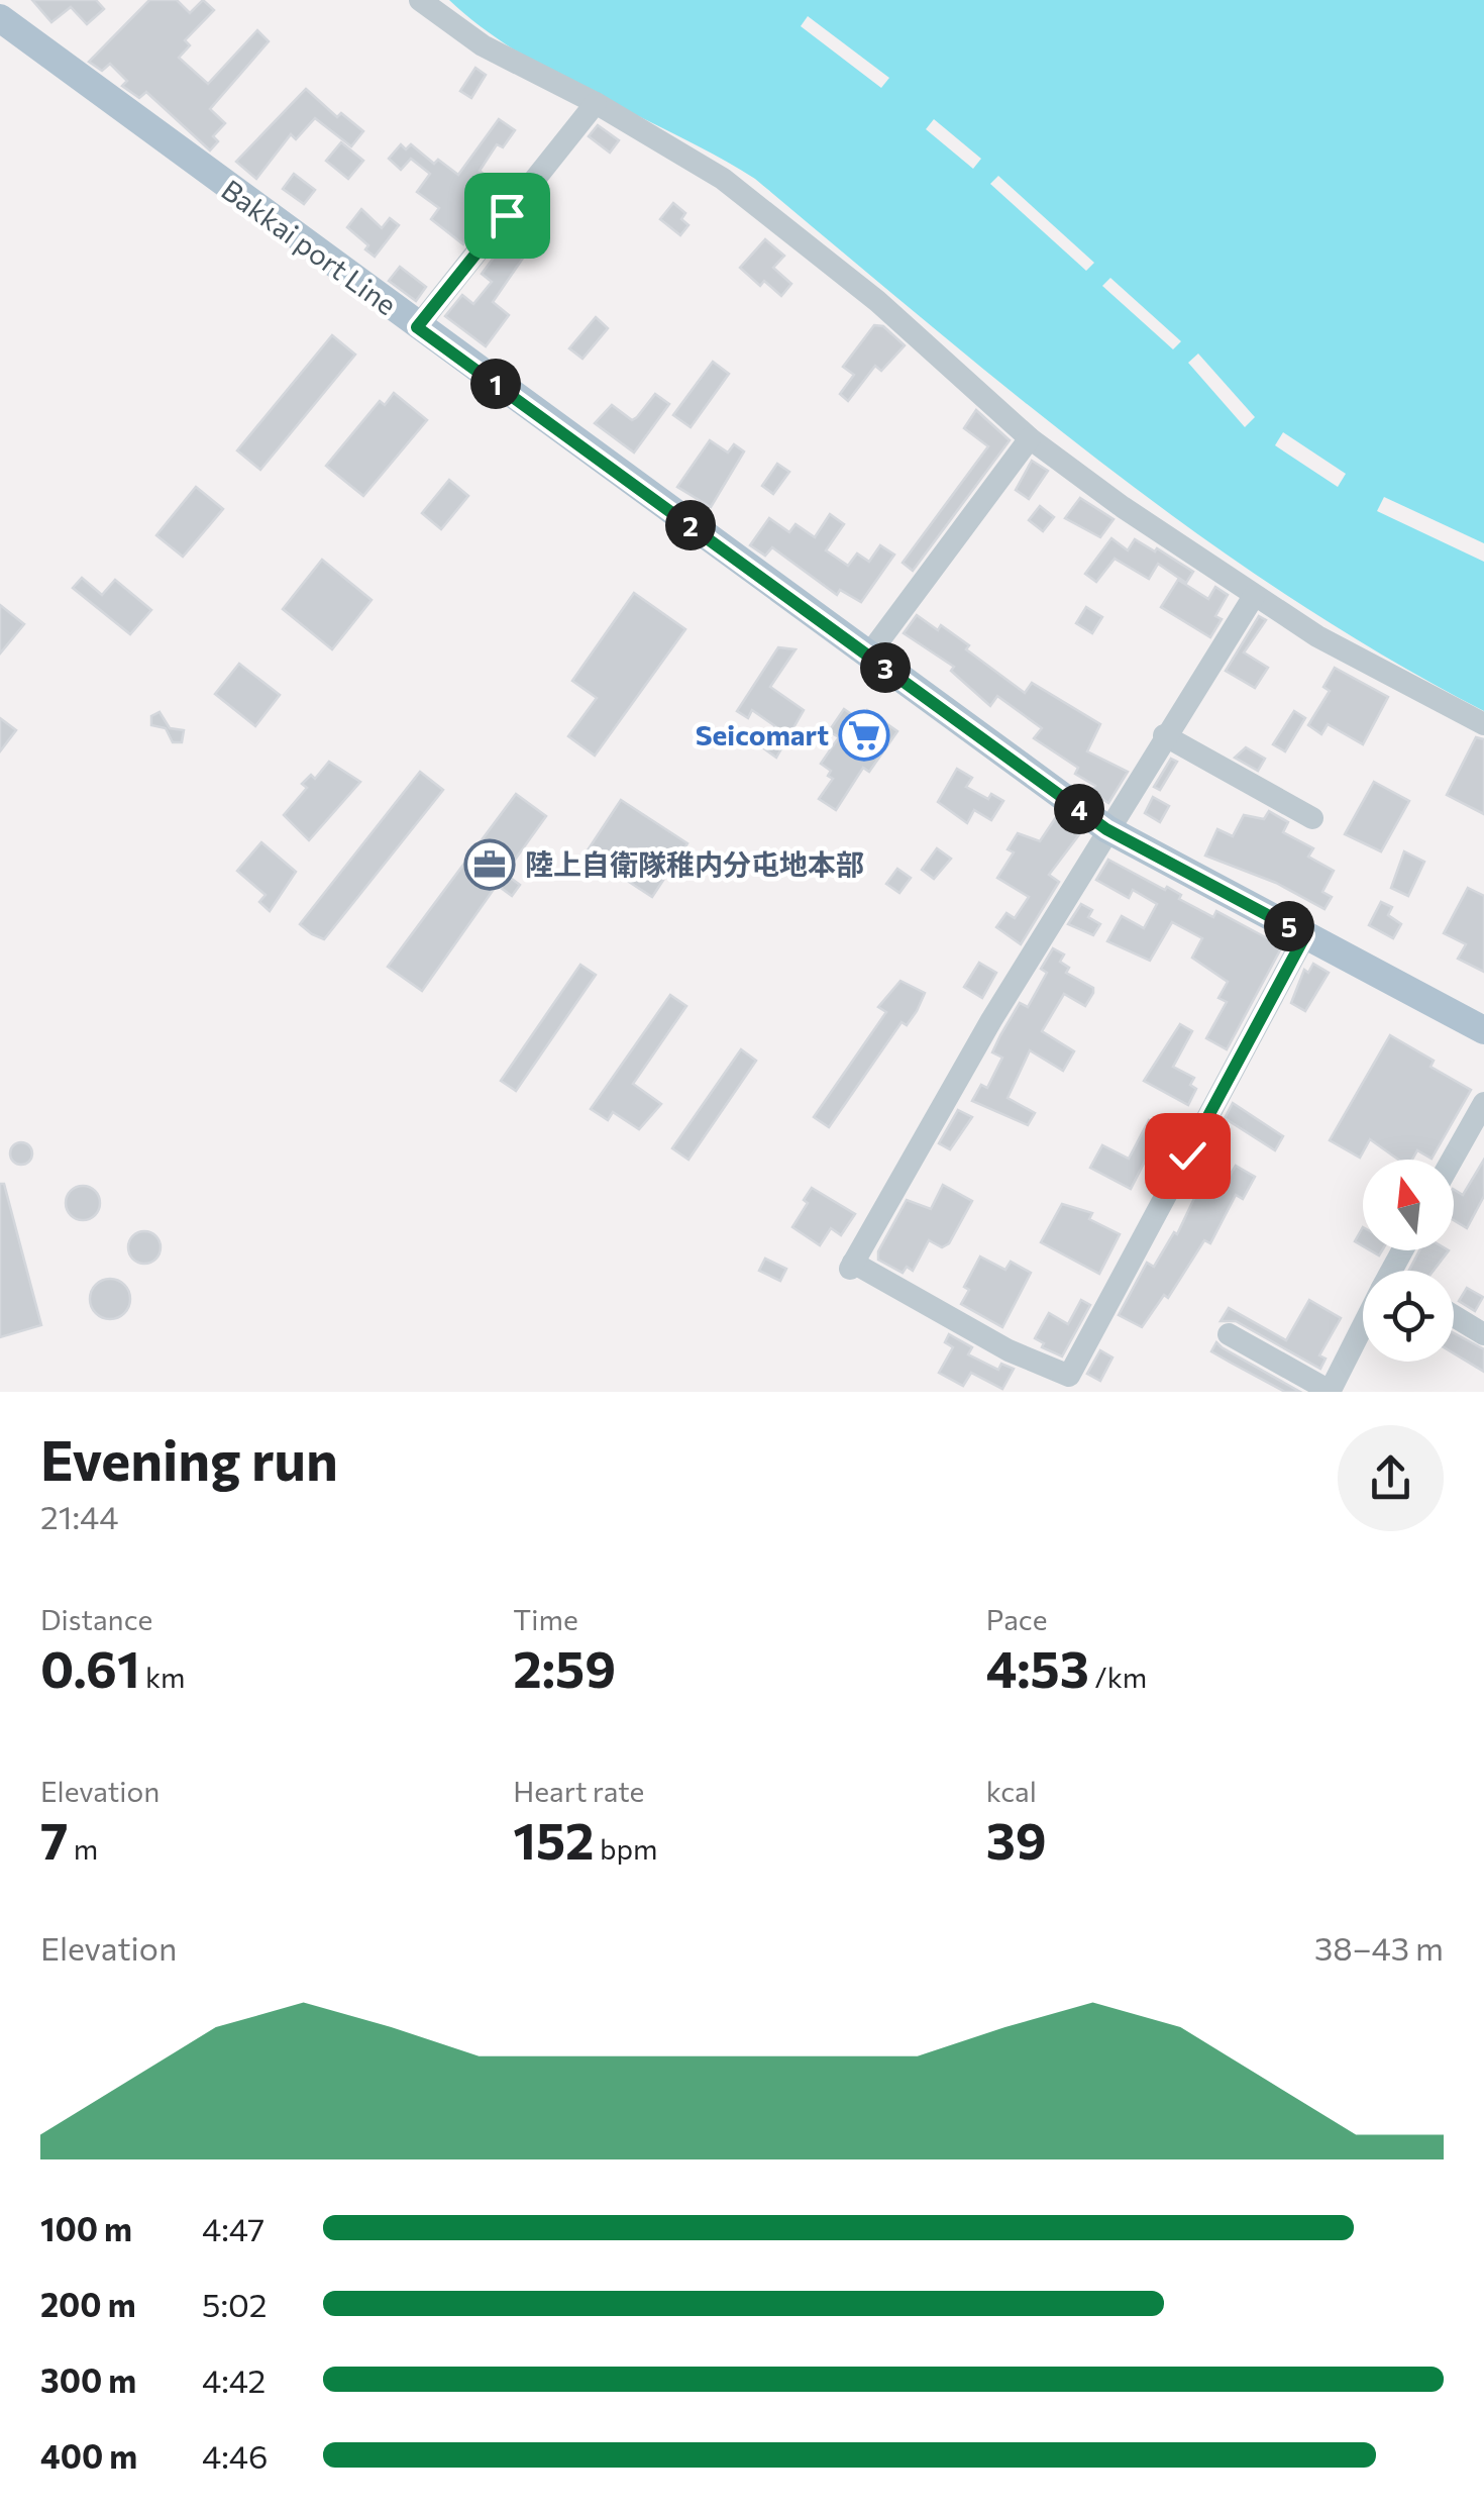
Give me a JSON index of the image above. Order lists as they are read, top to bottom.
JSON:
{
  "streets": {
    "main road": ["Bakkai port Line"]
  },
  "places": {
    "supermarket": ["Seicomart"],
    "office": ["陸上自衛隊稚内分屯地本部"]
  },
  "north": "top",
  "page": {
    "pins": [
      "1",
      "2",
      "3",
      "4",
      "5"
    ],
    "heading": ["Evening run", "21:44"],
    "stats": [
      ["Distance", "0.61 km"],
      ["Time", "2:59"],
      ["Pace", "4:53 /km"],
      ["Elevation", "7 m"],
      ["Heart rate", "152 bpm"],
      ["kcal", "39"]
    ],
    "chart": ["Elevation", "38–43 m"],
    "list": [
      {
        "name": "100 m",
        "note": "4:47"
      },
      {
        "name": "200 m",
        "note": "5:02"
      },
      {
        "name": "300 m",
        "note": "4:42"
      },
      {
        "name": "400 m",
        "note": "4:46"
      }
    ]
  }
}
